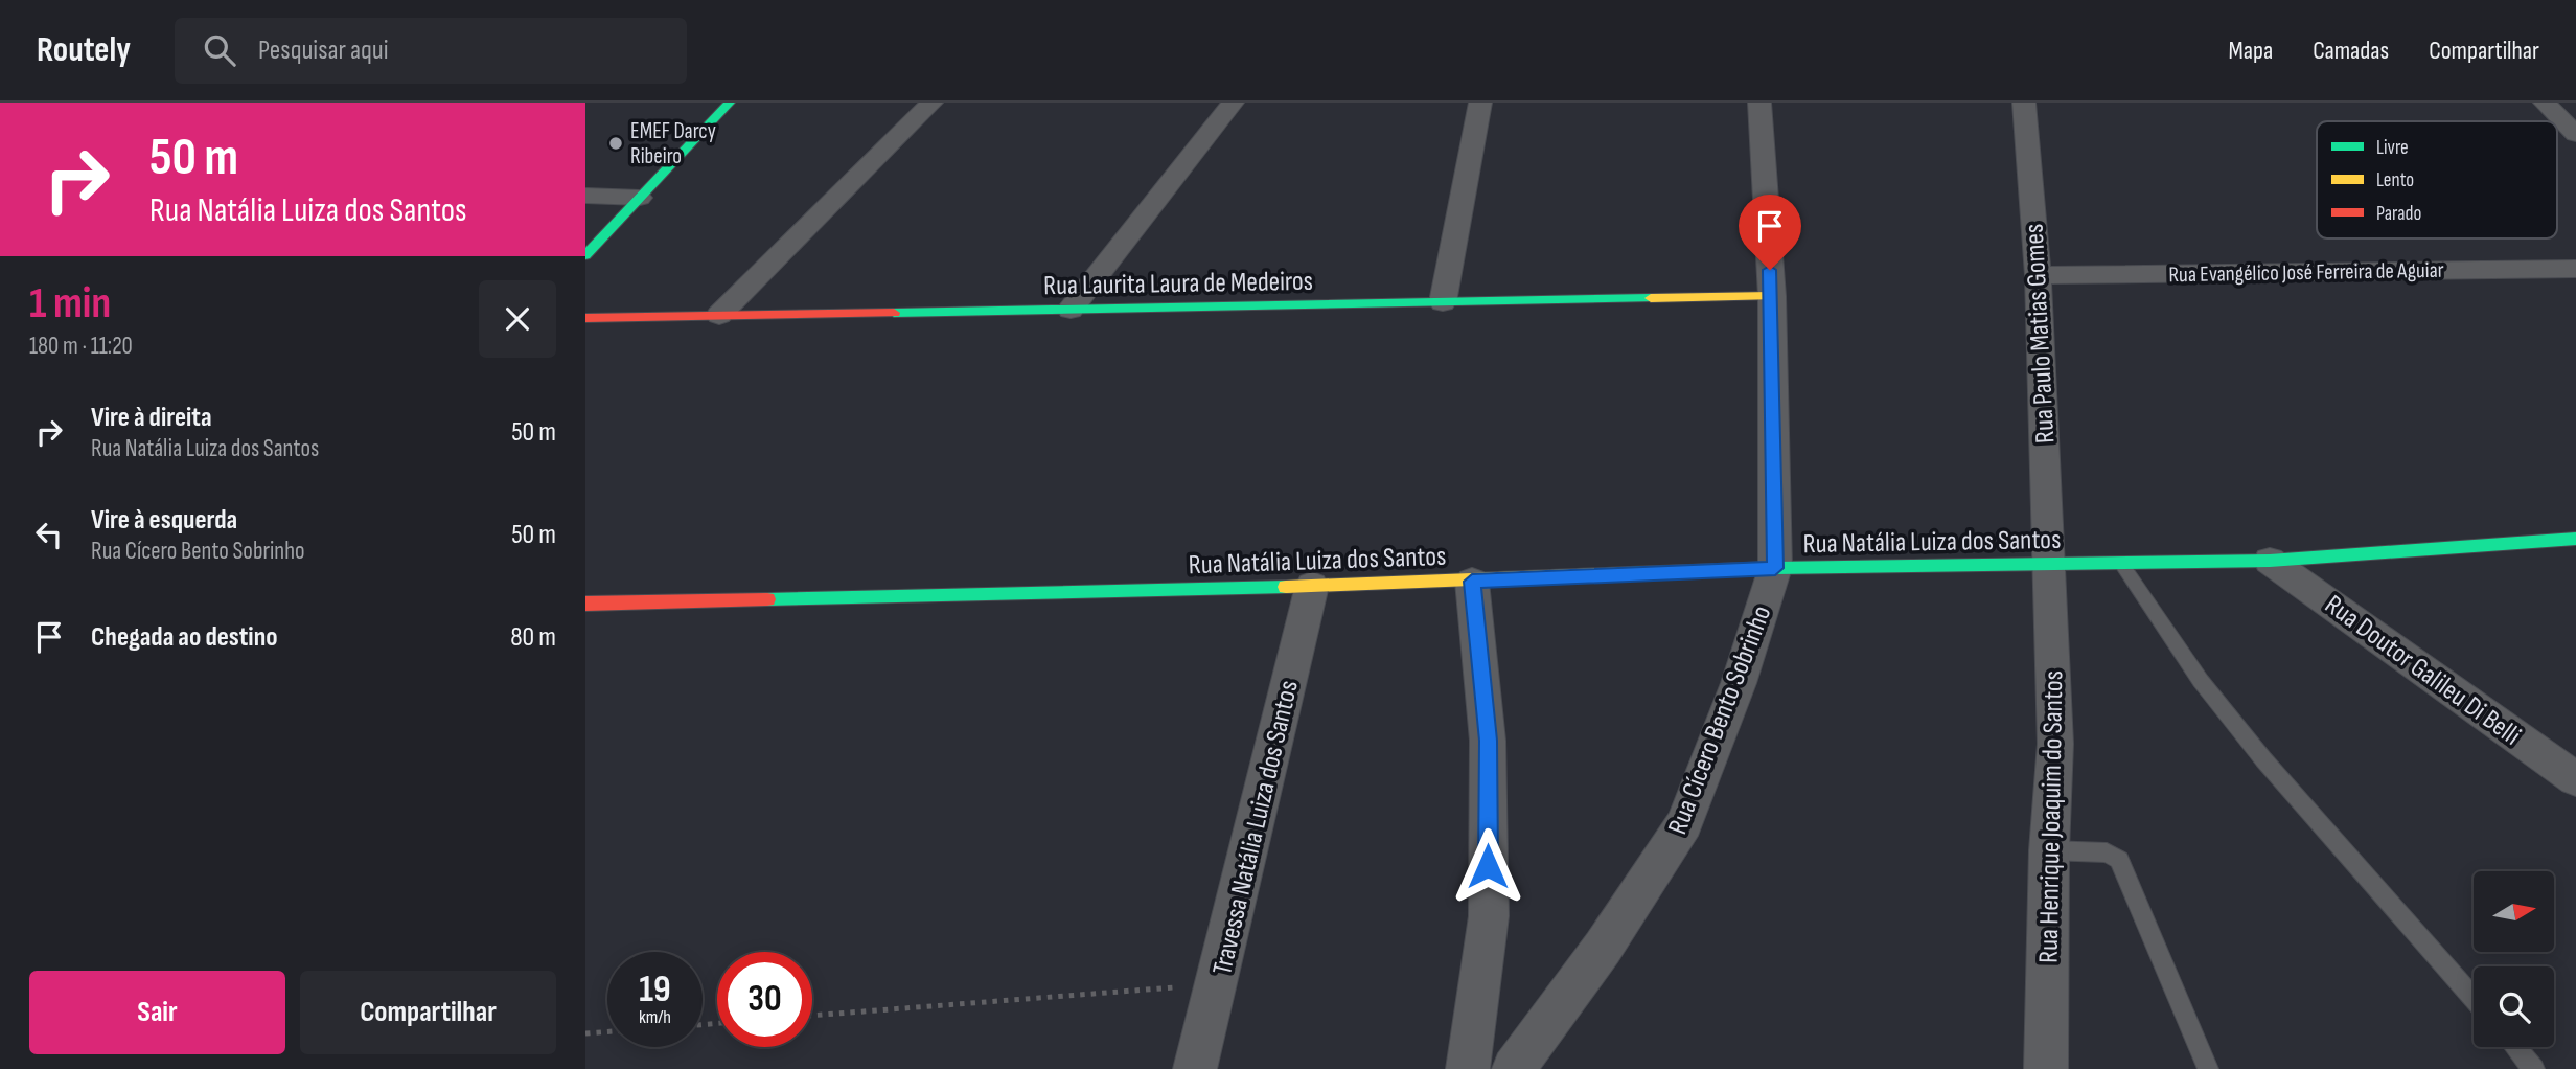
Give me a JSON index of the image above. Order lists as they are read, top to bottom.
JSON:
{
  "streets": {
    "street": [
      "Rua Evangélico José Ferreira de Aguiar",
      "Rua Laurita Laura de Medeiros",
      "Rua Paulo Matias Gomes",
      "Rua Natália Luiza dos Santos",
      "Rua Doutor Galileu Di Belli",
      "Rua Cícero Bento Sobrinho",
      "Rua Henrique Joaquim do Santos",
      "Travessa Natália Luiza dos Santos"
    ]
  },
  "crossings": [
    ["Rua Evangélico José Ferreira de Aguiar", "Rua Paulo Matias Gomes"],
    ["Rua Laurita Laura de Medeiros", "Rua Cícero Bento Sobrinho"],
    ["Rua Paulo Matias Gomes", "Rua Natália Luiza dos Santos"],
    ["Rua Paulo Matias Gomes", "Rua Henrique Joaquim do Santos"],
    ["Rua Natália Luiza dos Santos", "Rua Doutor Galileu Di Belli"],
    ["Rua Natália Luiza dos Santos", "Rua Cícero Bento Sobrinho"],
    ["Rua Natália Luiza dos Santos", "Rua Henrique Joaquim do Santos"],
    ["Rua Natália Luiza dos Santos", "Travessa Natália Luiza dos Santos"]
  ],
  "places": ["EMEF Darcy Ribeiro"],
  "legend": ["Livre", "Lento", "Parado"],
  "north": "right",
  "page": {
    "header": "Routely",
    "search": "Pesquisar aqui",
    "nav": ["Mapa", "Camadas", "Compartilhar"],
    "turn": ["50 m", "Rua Natália Luiza dos Santos"],
    "heading": ["1 min", "180 m · 11:20"],
    "list": [
      {
        "name": "Vire à direita",
        "note": "Rua Natália Luiza dos Santos",
        "value": "50 m"
      },
      {
        "name": "Vire à esquerda",
        "note": "Rua Cícero Bento Sobrinho",
        "value": "50 m"
      },
      {
        "name": "Chegada ao destino",
        "value": "80 m"
      }
    ],
    "speed": "19 km/h",
    "limit": "30",
    "buttons": ["Sair", "Compartilhar"]
  }
}
